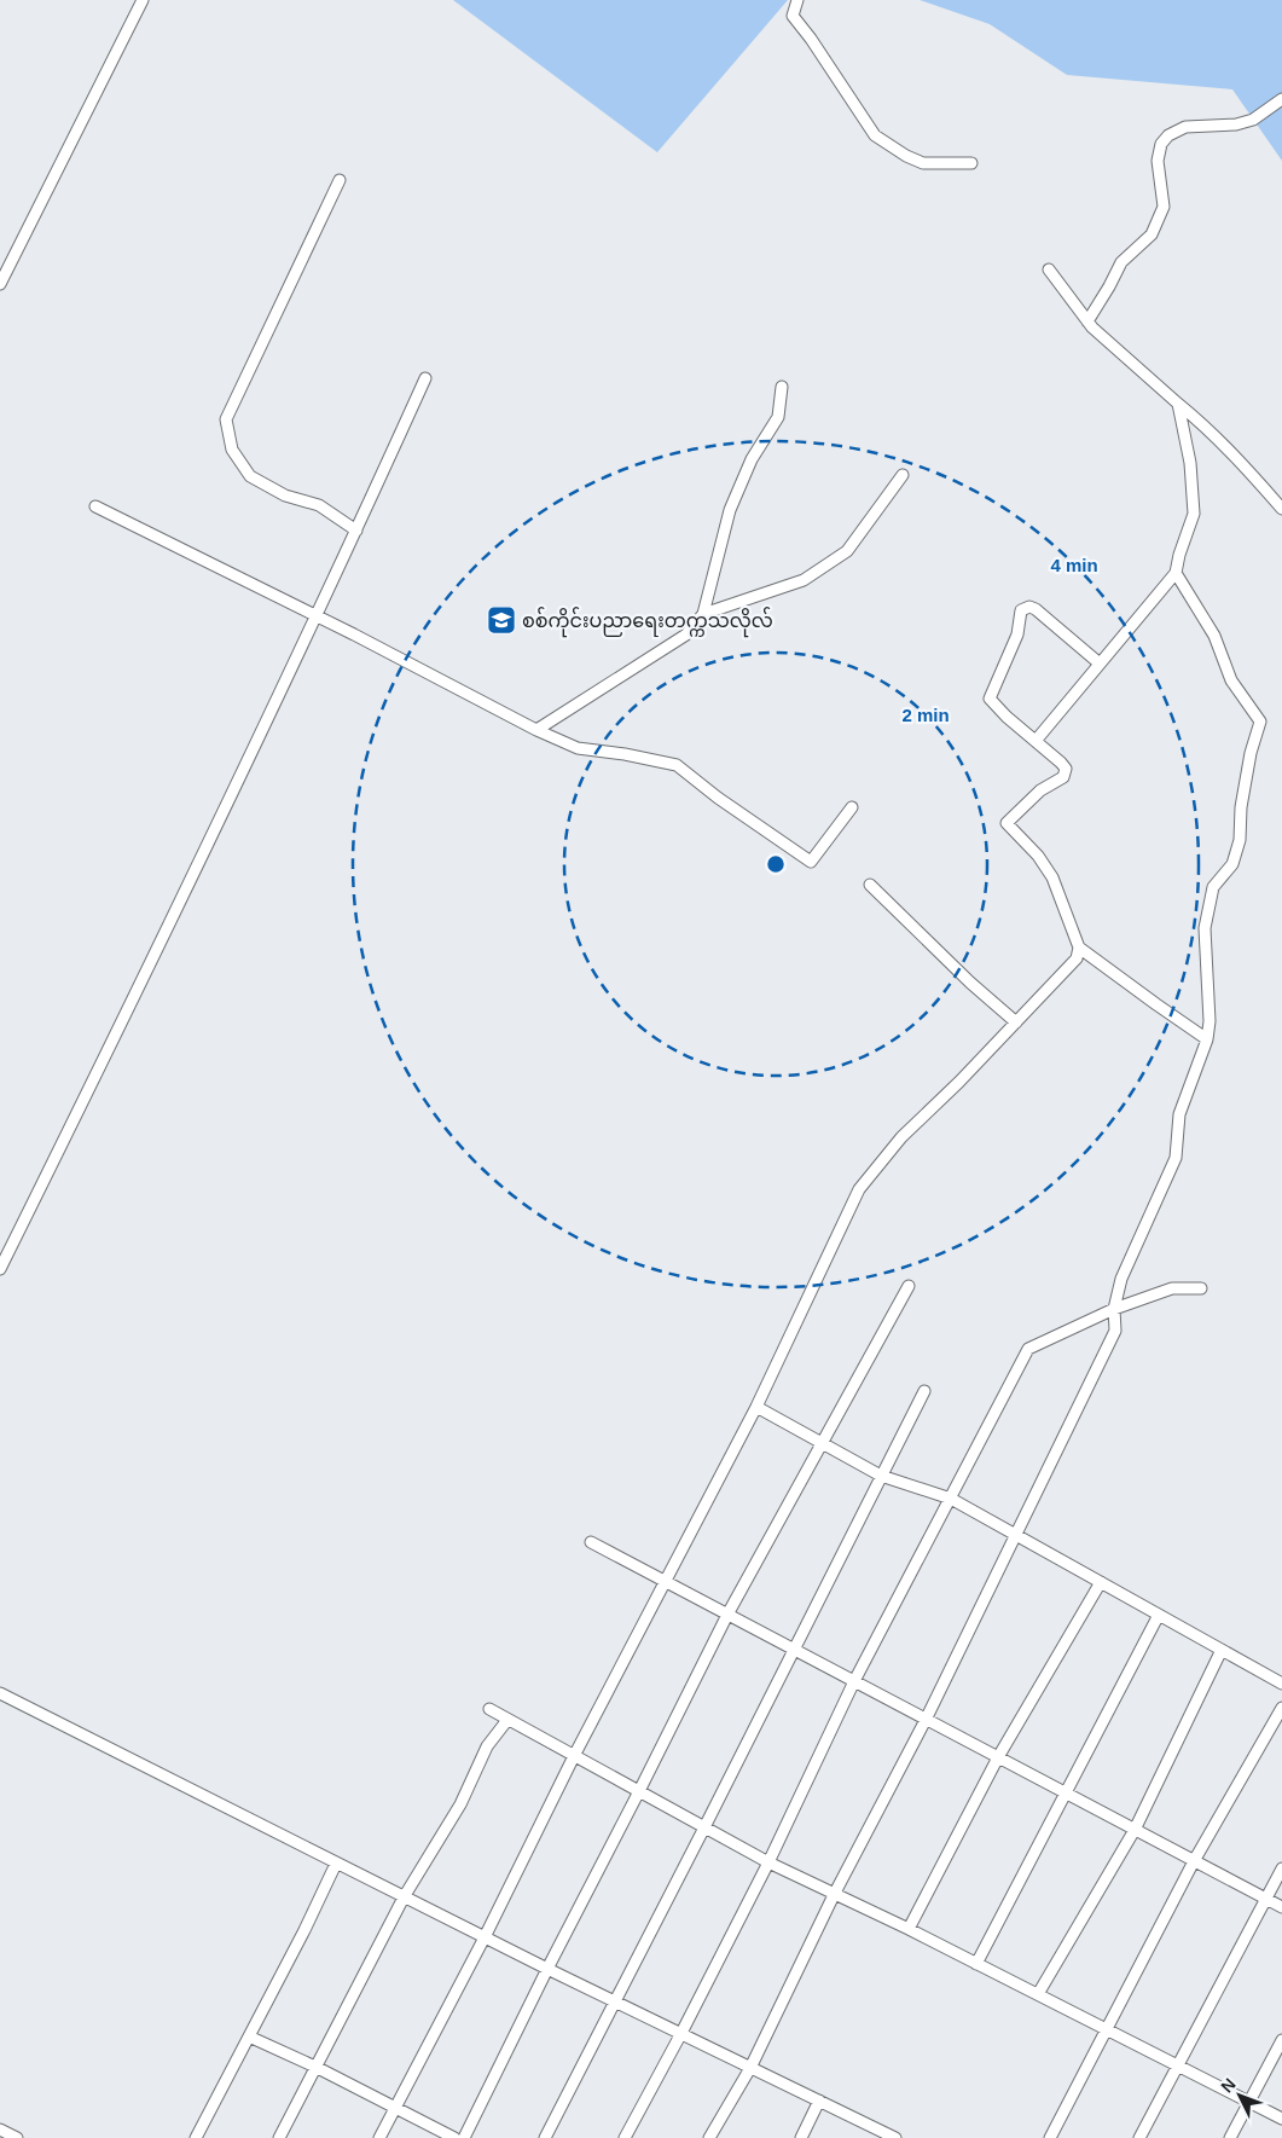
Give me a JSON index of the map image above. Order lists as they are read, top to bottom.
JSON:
{
  "places": {
    "school or university": ["စစ်ကိုင်းပညာရေးတက္ကသလိုလ်"]
  },
  "north": "top left",
  "rings": ["4 min", "2 min"]
}
